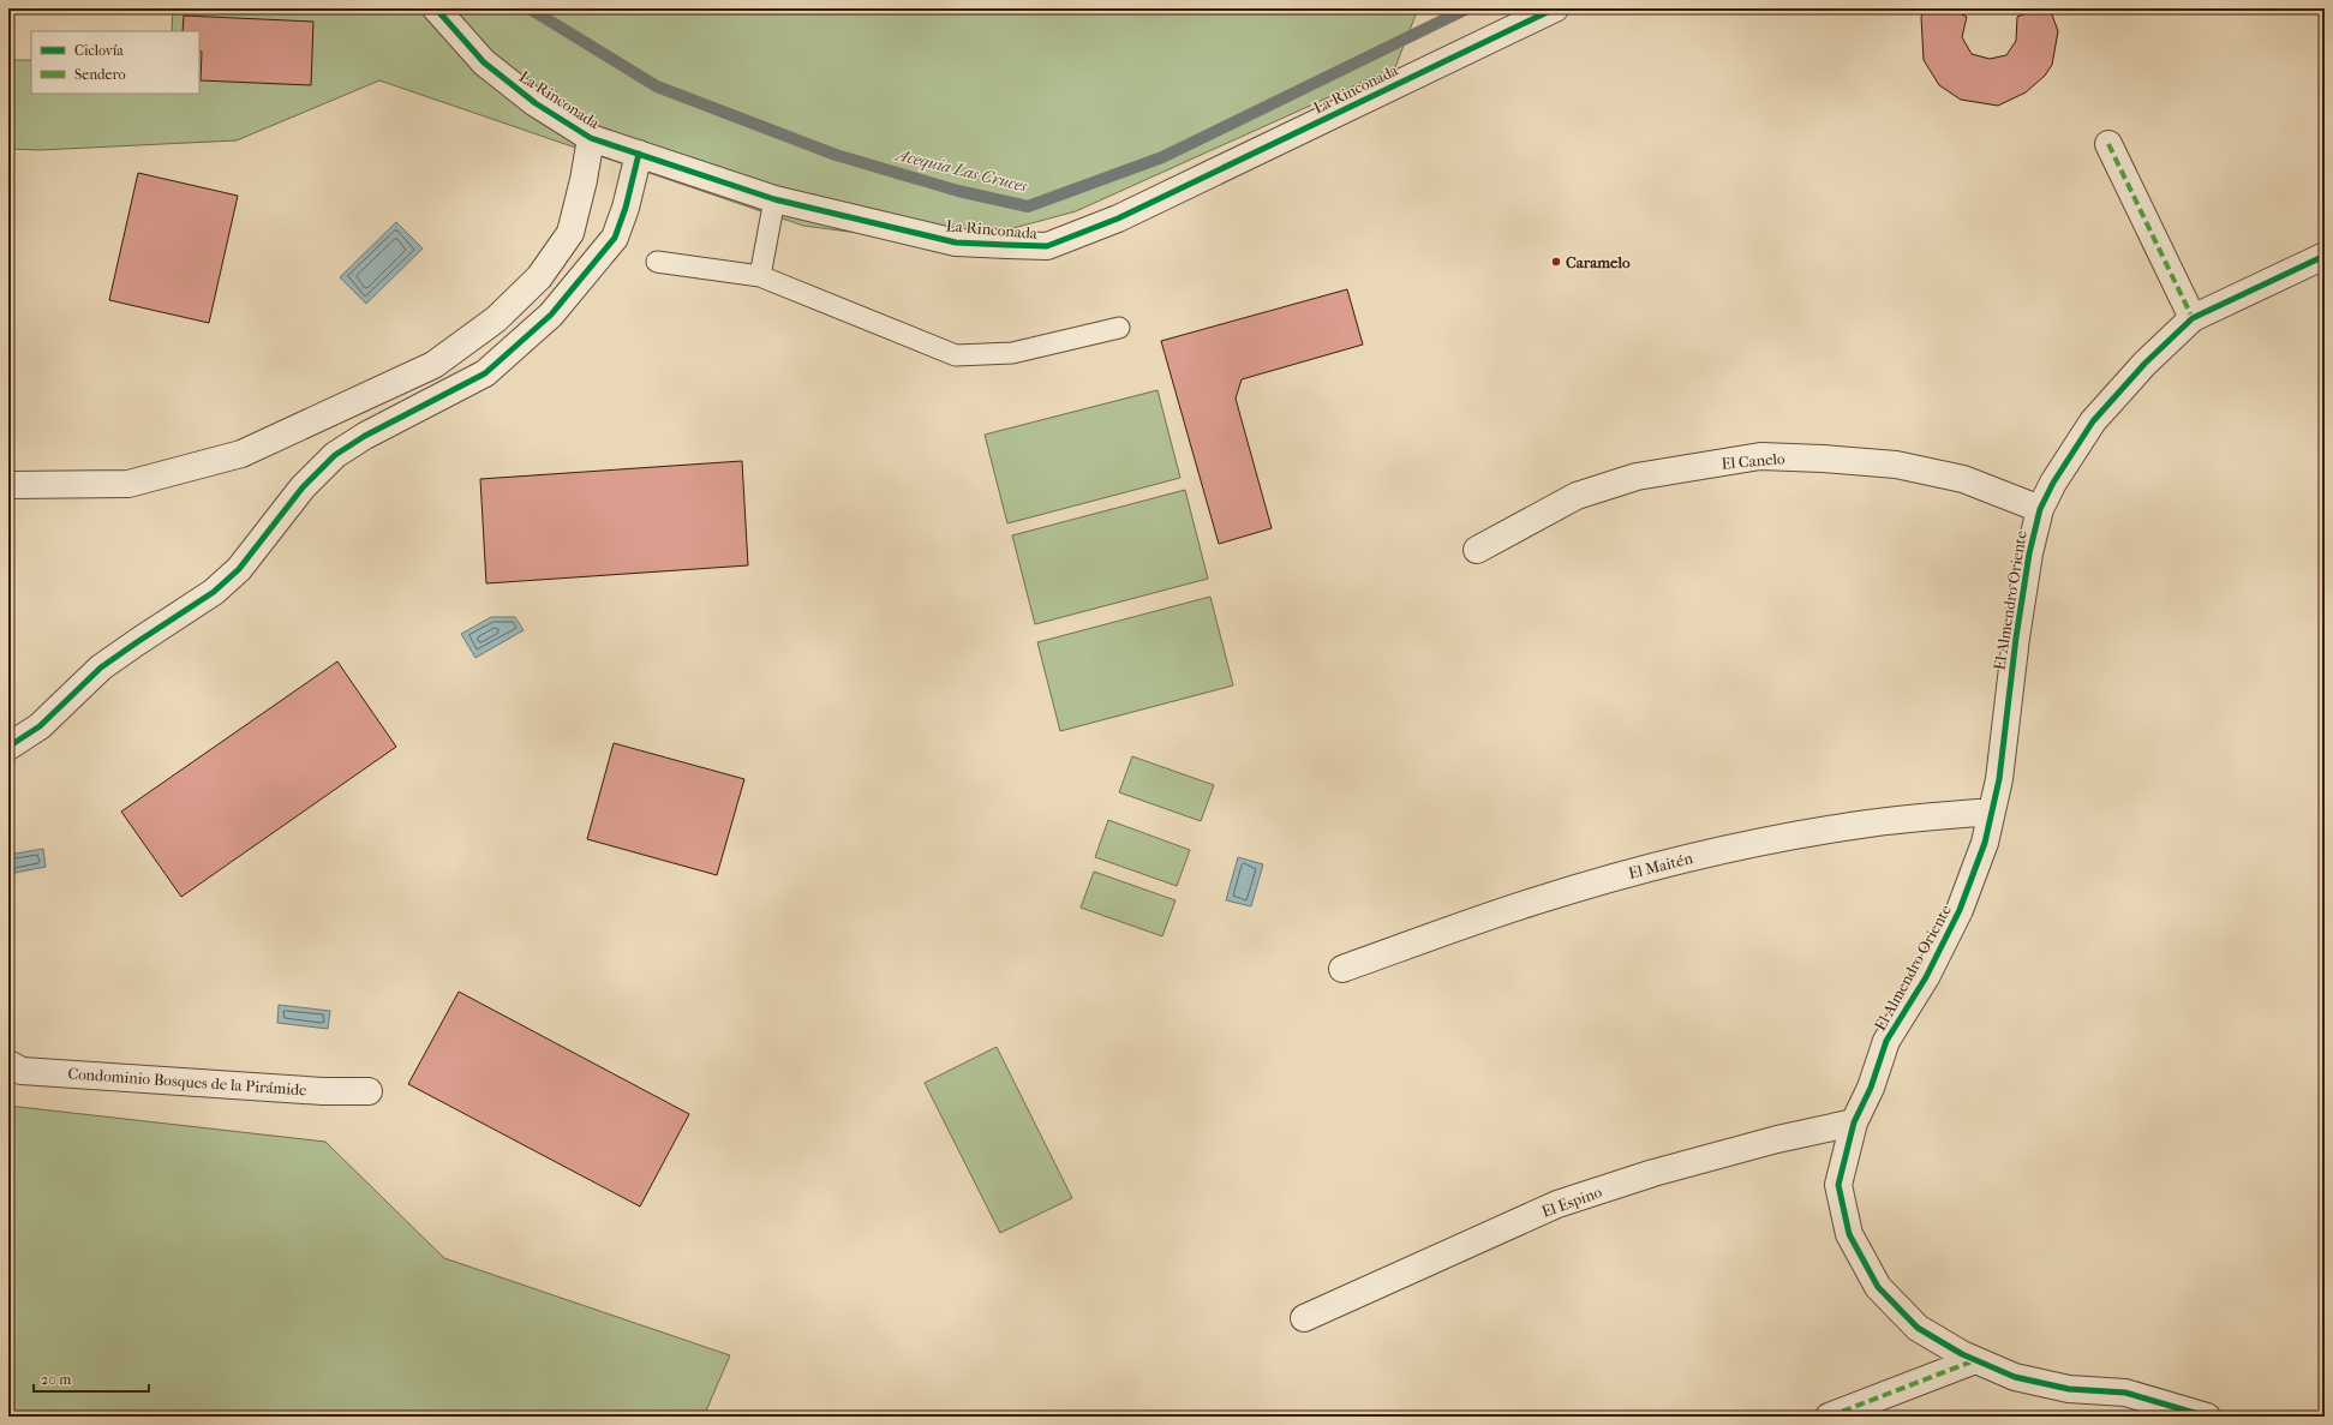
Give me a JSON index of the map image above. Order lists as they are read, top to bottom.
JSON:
{
  "streets": {
    "street": [
      "La Rinconada",
      "El Canelo",
      "El Almendro Oriente",
      "El Maitén",
      "Condominio Bosques de la Pirámide",
      "El Espino"
    ]
  },
  "crossings": [
    ["El Canelo", "El Almendro Oriente"],
    ["El Almendro Oriente", "El Maitén"],
    ["El Almendro Oriente", "El Espino"]
  ],
  "water": ["Acequia Las Cruces"],
  "places": ["Caramelo"],
  "legend": ["Ciclovía", "Sendero"],
  "scale_bar": "20 m"
}
